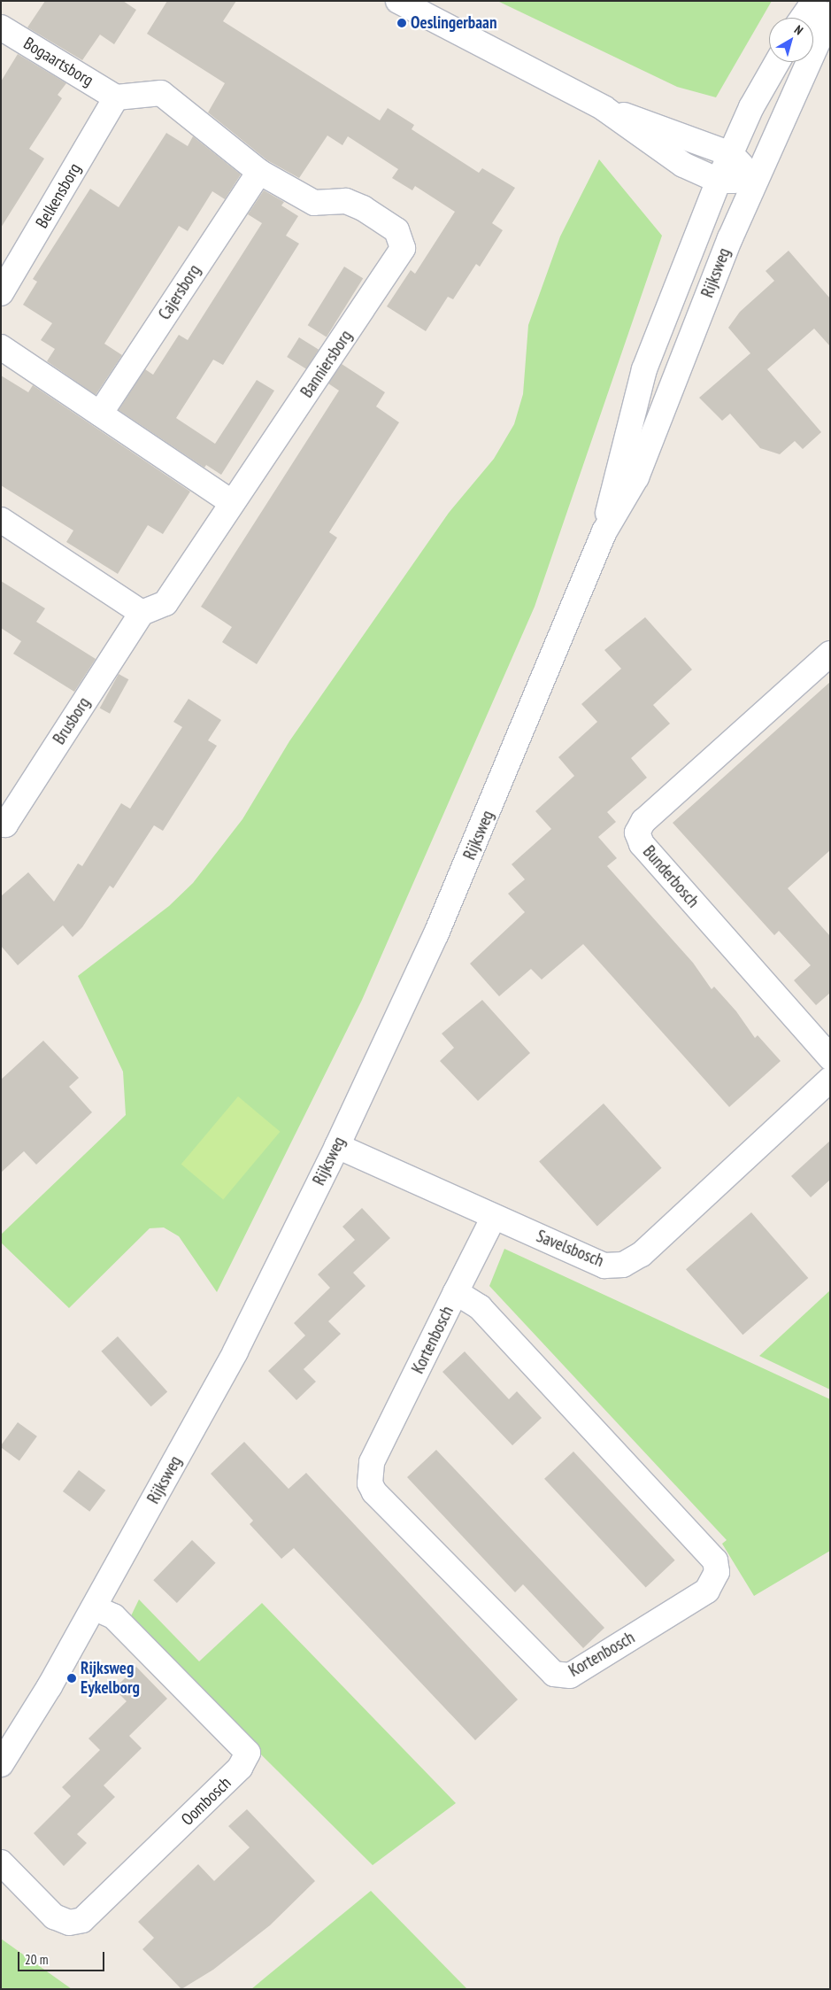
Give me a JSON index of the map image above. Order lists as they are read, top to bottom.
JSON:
{
  "streets": {
    "street": [
      "Bogaartsborg",
      "Belkensborg",
      "Rijksweg",
      "Cajersborg",
      "Banniersborg",
      "Brusborg",
      "Bunderbosch",
      "Savelsbosch",
      "Kortenbosch",
      "Oombosch"
    ]
  },
  "crossings": [
    ["Bogaartsborg", "Belkensborg"],
    ["Bogaartsborg", "Banniersborg"],
    ["Belkensborg", "Banniersborg"],
    ["Rijksweg", "Savelsbosch"],
    ["Rijksweg", "Oombosch"],
    ["Cajersborg", "Banniersborg"],
    ["Banniersborg", "Brusborg"],
    ["Savelsbosch", "Kortenbosch"]
  ],
  "places": ["Oeslingerbaan", "Rijksweg Eykelborg"],
  "scale_bar": "20 m",
  "north": "top right"
}
